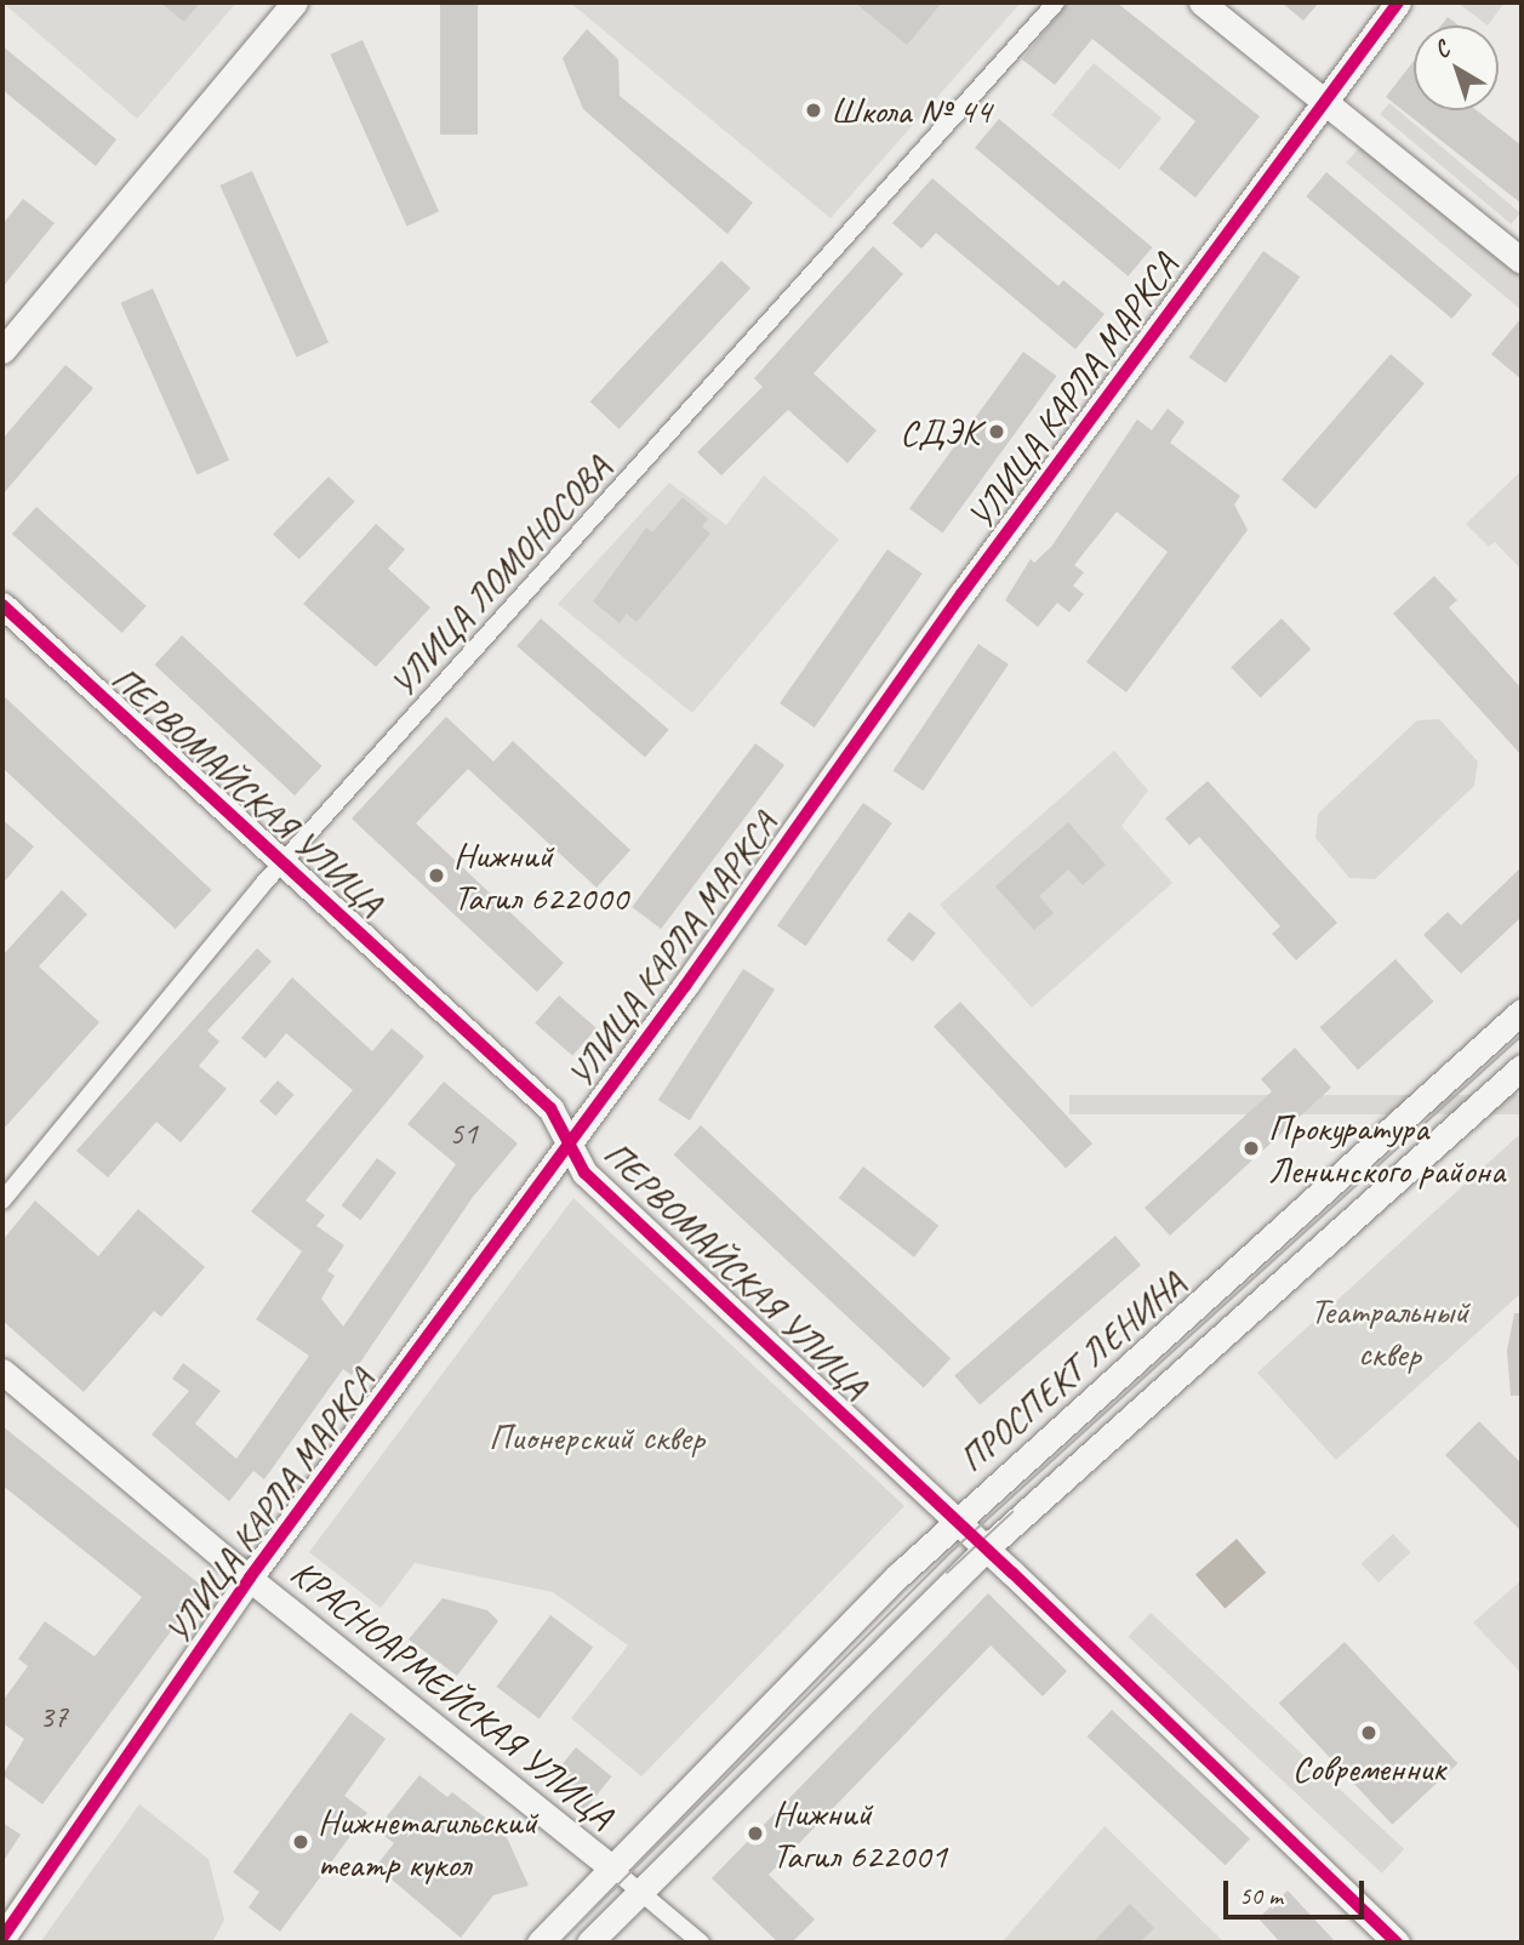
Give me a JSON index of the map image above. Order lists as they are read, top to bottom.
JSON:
{
  "streets": {
    "street": [
      "УЛИЦА КАРЛА МАРКСА",
      "УЛИЦА ЛОМОНОСОВА",
      "ПЕРВОМАЙСКАЯ УЛИЦА",
      "ПРОСПЕКТ ЛЕНИНА",
      "КРАСНОАРМЕЙСКАЯ УЛИЦА"
    ]
  },
  "crossings": [
    ["УЛИЦА КАРЛА МАРКСА", "ПЕРВОМАЙСКАЯ УЛИЦА"],
    ["УЛИЦА КАРЛА МАРКСА", "КРАСНОАРМЕЙСКАЯ УЛИЦА"],
    ["УЛИЦА ЛОМОНОСОВА", "ПЕРВОМАЙСКАЯ УЛИЦА"],
    ["ПЕРВОМАЙСКАЯ УЛИЦА", "ПРОСПЕКТ ЛЕНИНА"],
    ["ПРОСПЕКТ ЛЕНИНА", "КРАСНОАРМЕЙСКАЯ УЛИЦА"]
  ],
  "parks": ["Театральный сквер", "Пионерский сквер"],
  "places": [
    "Школа № 44",
    "СДЭК",
    "Нижний Тагил 622000",
    "Прокуратура Ленинского района",
    "Современник",
    "Нижний Тагил 622001",
    "Нижнетагильский театр кукол"
  ],
  "house_numbers": ["51", "37"],
  "scale_bar": "50 m",
  "north": "top left"
}
